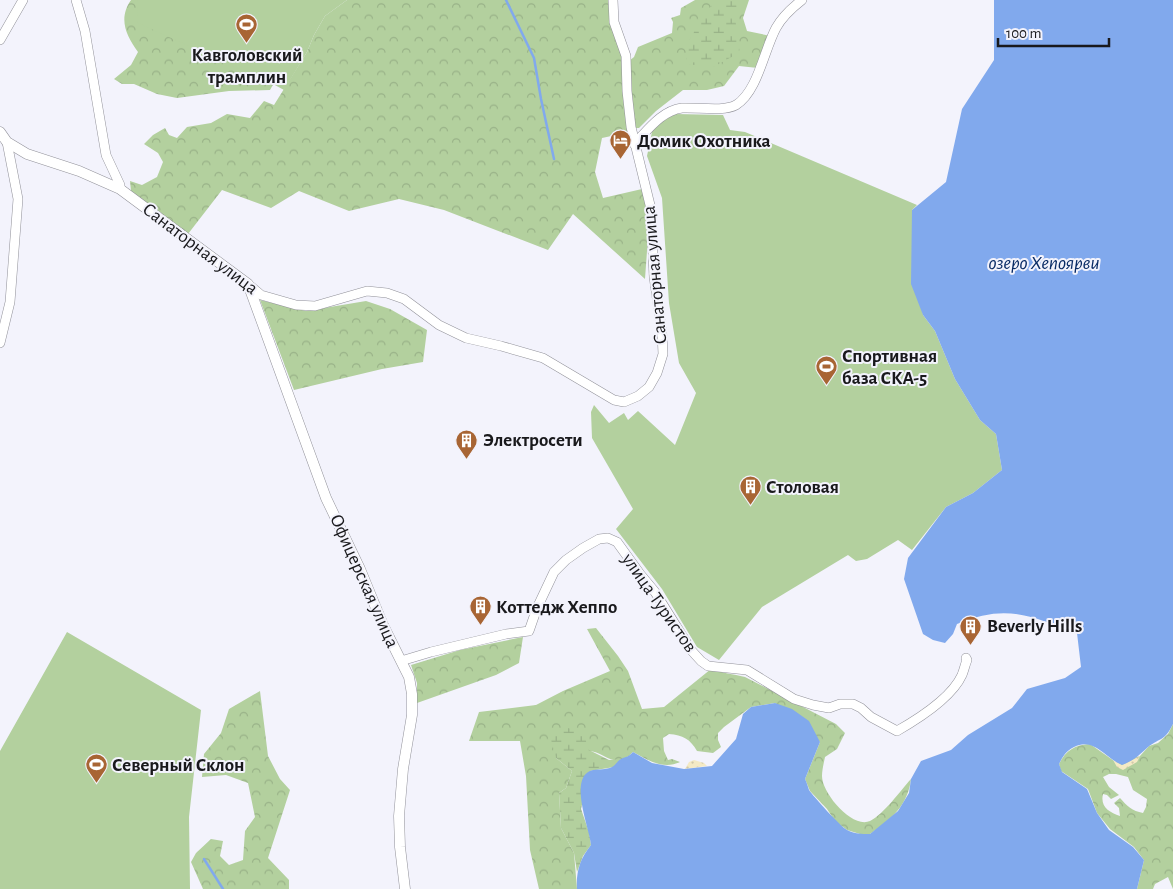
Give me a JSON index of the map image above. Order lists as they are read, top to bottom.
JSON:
{
  "streets": {
    "street": ["Санаторная улица", "Офицерская улица", "улица Туристов"]
  },
  "crossings": [
    ["Санаторная улица", "Офицерская улица"],
    ["Офицерская улица", "улица Туристов"]
  ],
  "water": ["озеро Хепоярви"],
  "places": {
    "sports": ["Кавголовский трамплин", "Спортивная база СКА-5", "Северный Склон"],
    "hotel": ["Домик Охотника"],
    "building": [
      "Электросети",
      "Столовая",
      "Коттедж Хеппо",
      "Beverly Hills"
    ]
  },
  "scale_bar": "100 m"
}
